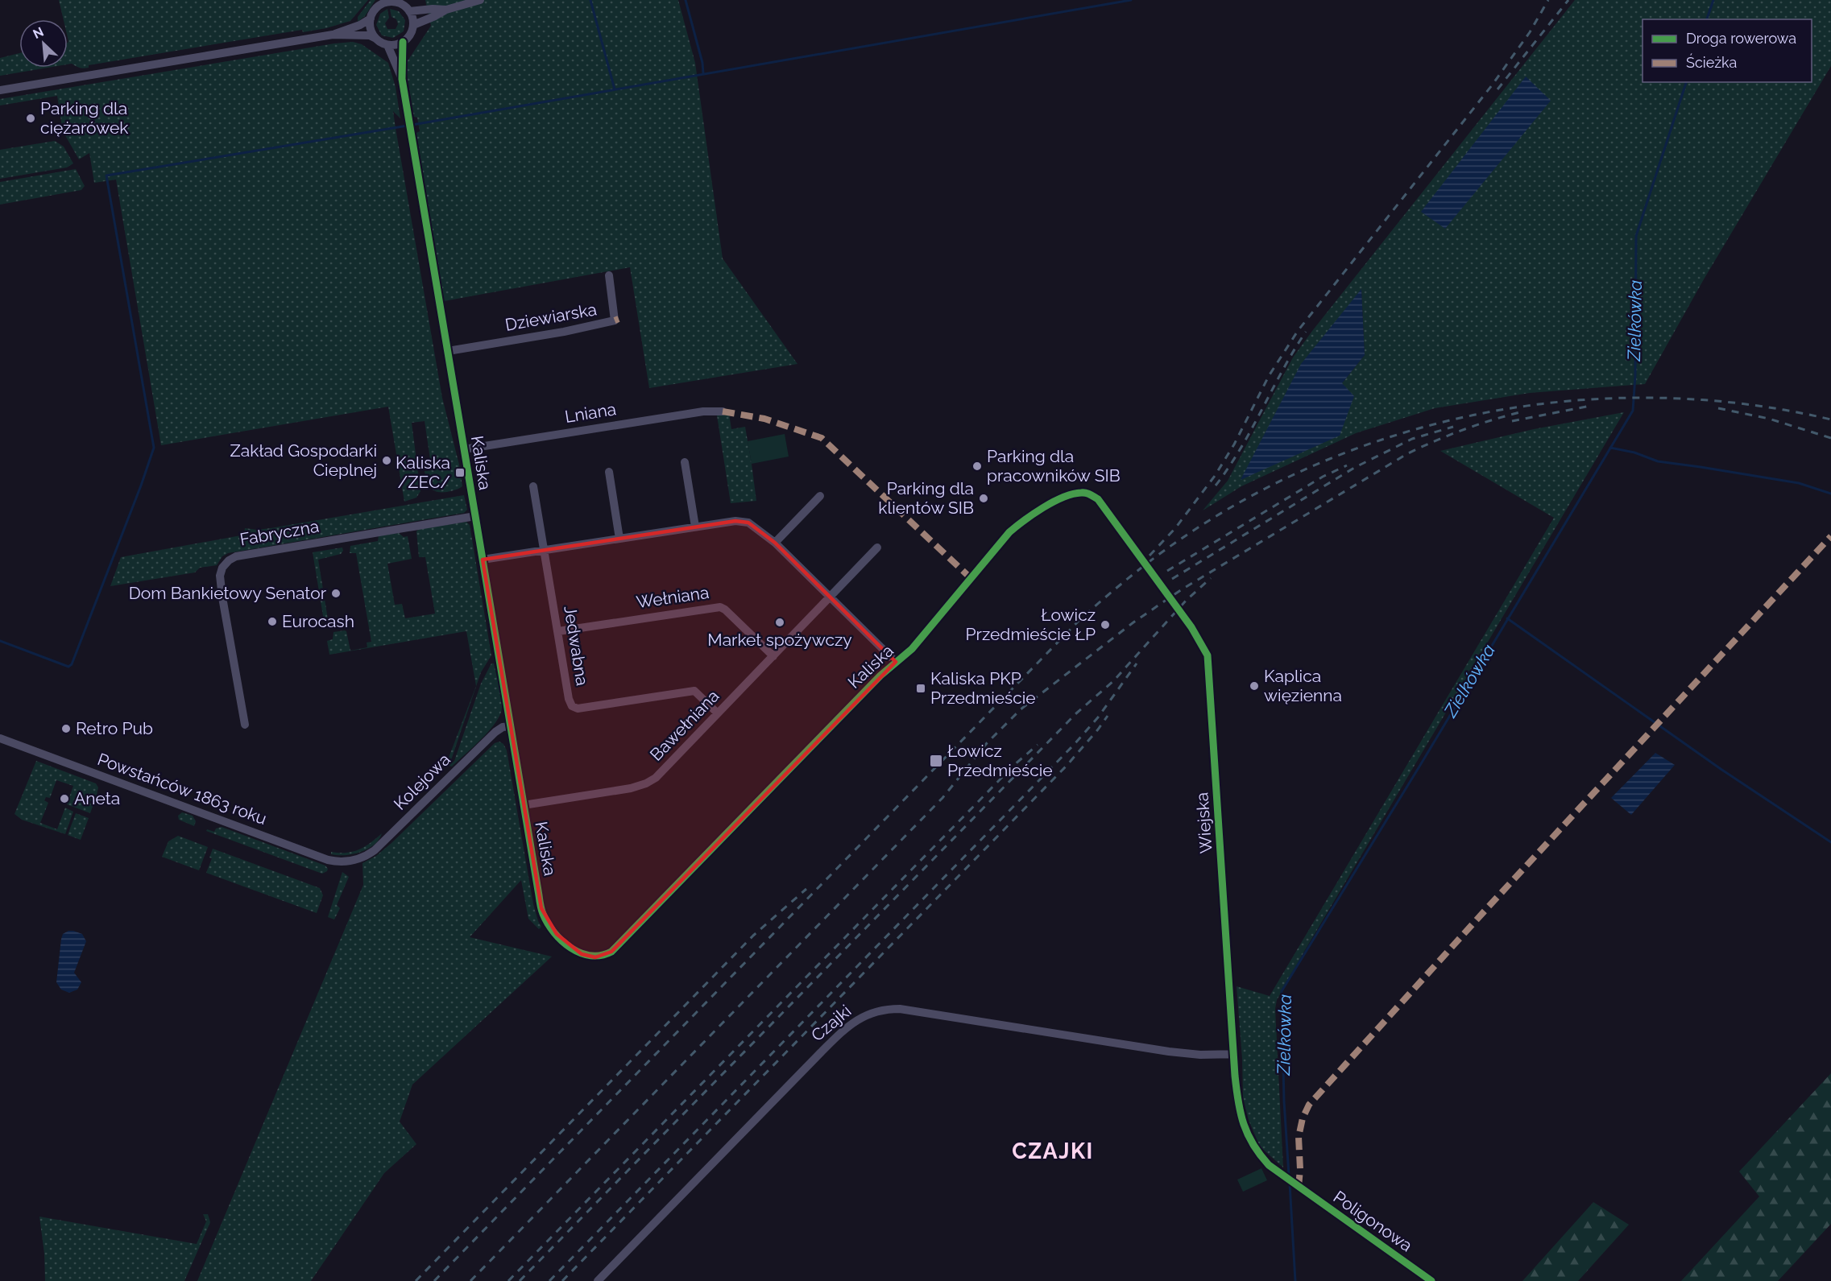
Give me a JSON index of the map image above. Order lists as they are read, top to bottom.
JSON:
{
  "streets": {
    "street": [
      "Dziewiarska",
      "Lniana",
      "Kaliska",
      "Fabryczna",
      "Wełniana",
      "Jedwabna",
      "Bawełniana",
      "Kolejowa",
      "Powstańców 1863 roku",
      "Wiejska",
      "Czajki",
      "Poligonowa"
    ]
  },
  "crossings": [
    ["Dziewiarska", "Kaliska"],
    ["Lniana", "Kaliska"],
    ["Kaliska", "Fabryczna"],
    ["Kaliska", "Bawełniana"],
    ["Kaliska", "Kolejowa"],
    ["Kaliska", "Wiejska"],
    ["Wełniana", "Jedwabna"],
    ["Wełniana", "Bawełniana"],
    ["Jedwabna", "Bawełniana"],
    ["Kolejowa", "Powstańców 1863 roku"],
    ["Wiejska", "Czajki"],
    ["Wiejska", "Poligonowa"]
  ],
  "districts": ["CZAJKI"],
  "water": ["Zielkówka"],
  "places": {
    "other": [
      "Parking dla ciężarówek",
      "Zakład Gospodarki Cieplnej",
      "Parking dla pracowników SIB",
      "Parking dla klientów SIB",
      "Dom Bankietowy Senator",
      "Eurocash",
      "Market spożywczy",
      "Łowicz Przedmieście ŁP",
      "Kaplica więzienna",
      "Retro Pub",
      "Aneta"
    ],
    "transit": ["Kaliska /ZEC/", "Kaliska PKP Przedmieście", "Łowicz Przedmieście"]
  },
  "legend": ["Droga rowerowa", "Ścieżka"],
  "north": "top left"
}
